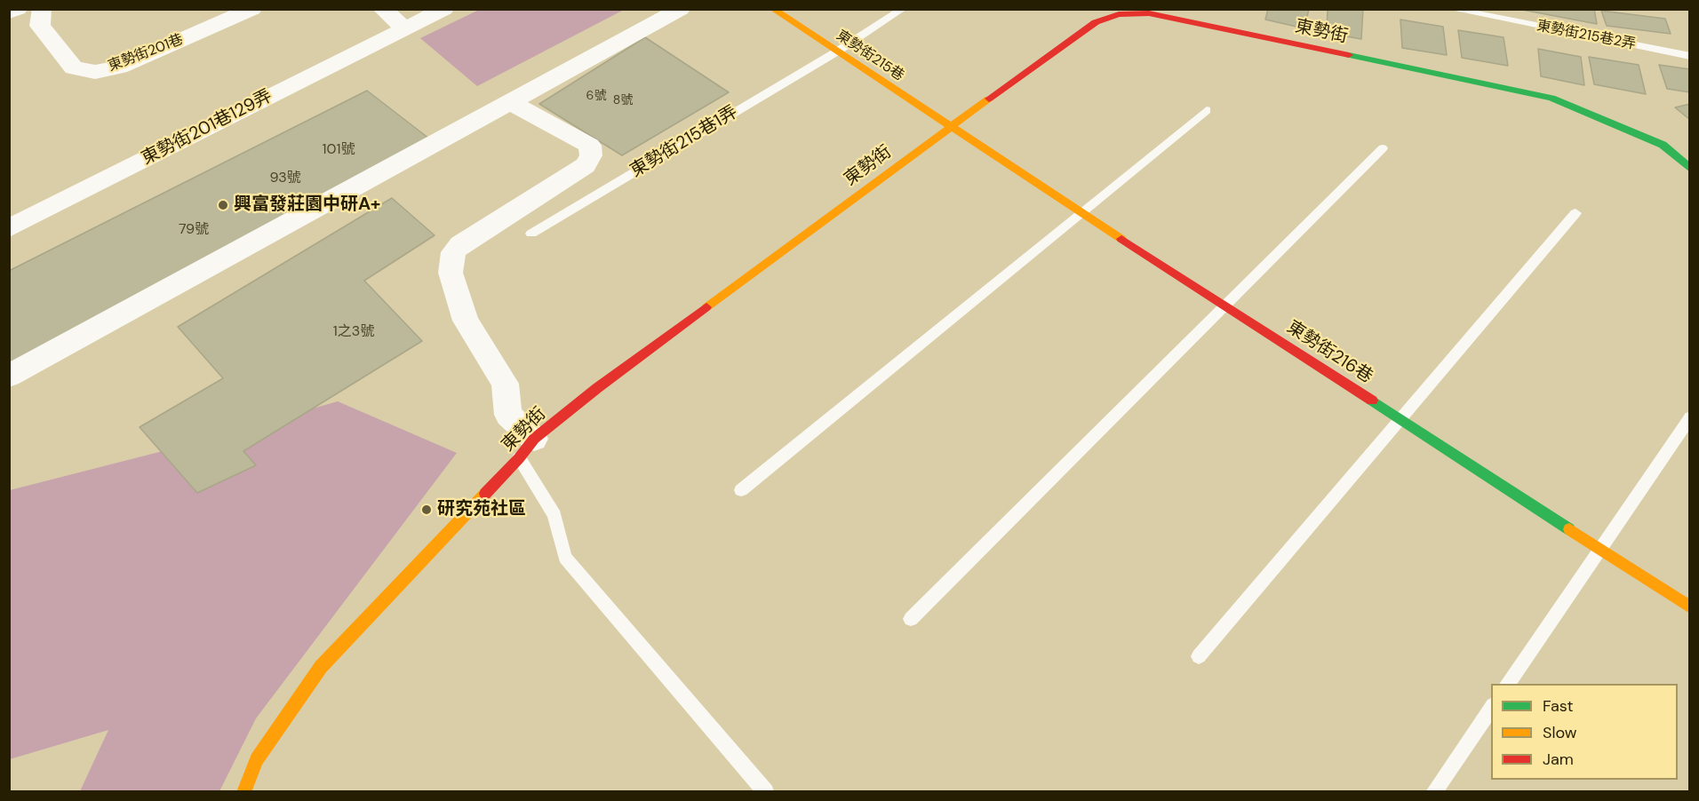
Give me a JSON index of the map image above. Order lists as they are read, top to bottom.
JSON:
{
  "streets": {
    "street": [
      "東勢街",
      "東勢街201巷",
      "東勢街215巷",
      "東勢街201巷129弄",
      "東勢街216巷"
    ],
    "lane": ["東勢街215巷2弄", "東勢街215巷1弄"]
  },
  "crossings": [
    ["東勢街", "東勢街215巷"],
    ["東勢街", "東勢街216巷"],
    ["東勢街215巷", "東勢街215巷1弄"],
    ["東勢街215巷", "東勢街216巷"]
  ],
  "places": ["興富發莊園中研A+", "研究苑社區"],
  "house_numbers": [
    "6號",
    "8號",
    "101號",
    "93號",
    "79號",
    "1之3號"
  ],
  "legend": ["Fast", "Slow", "Jam"]
}
